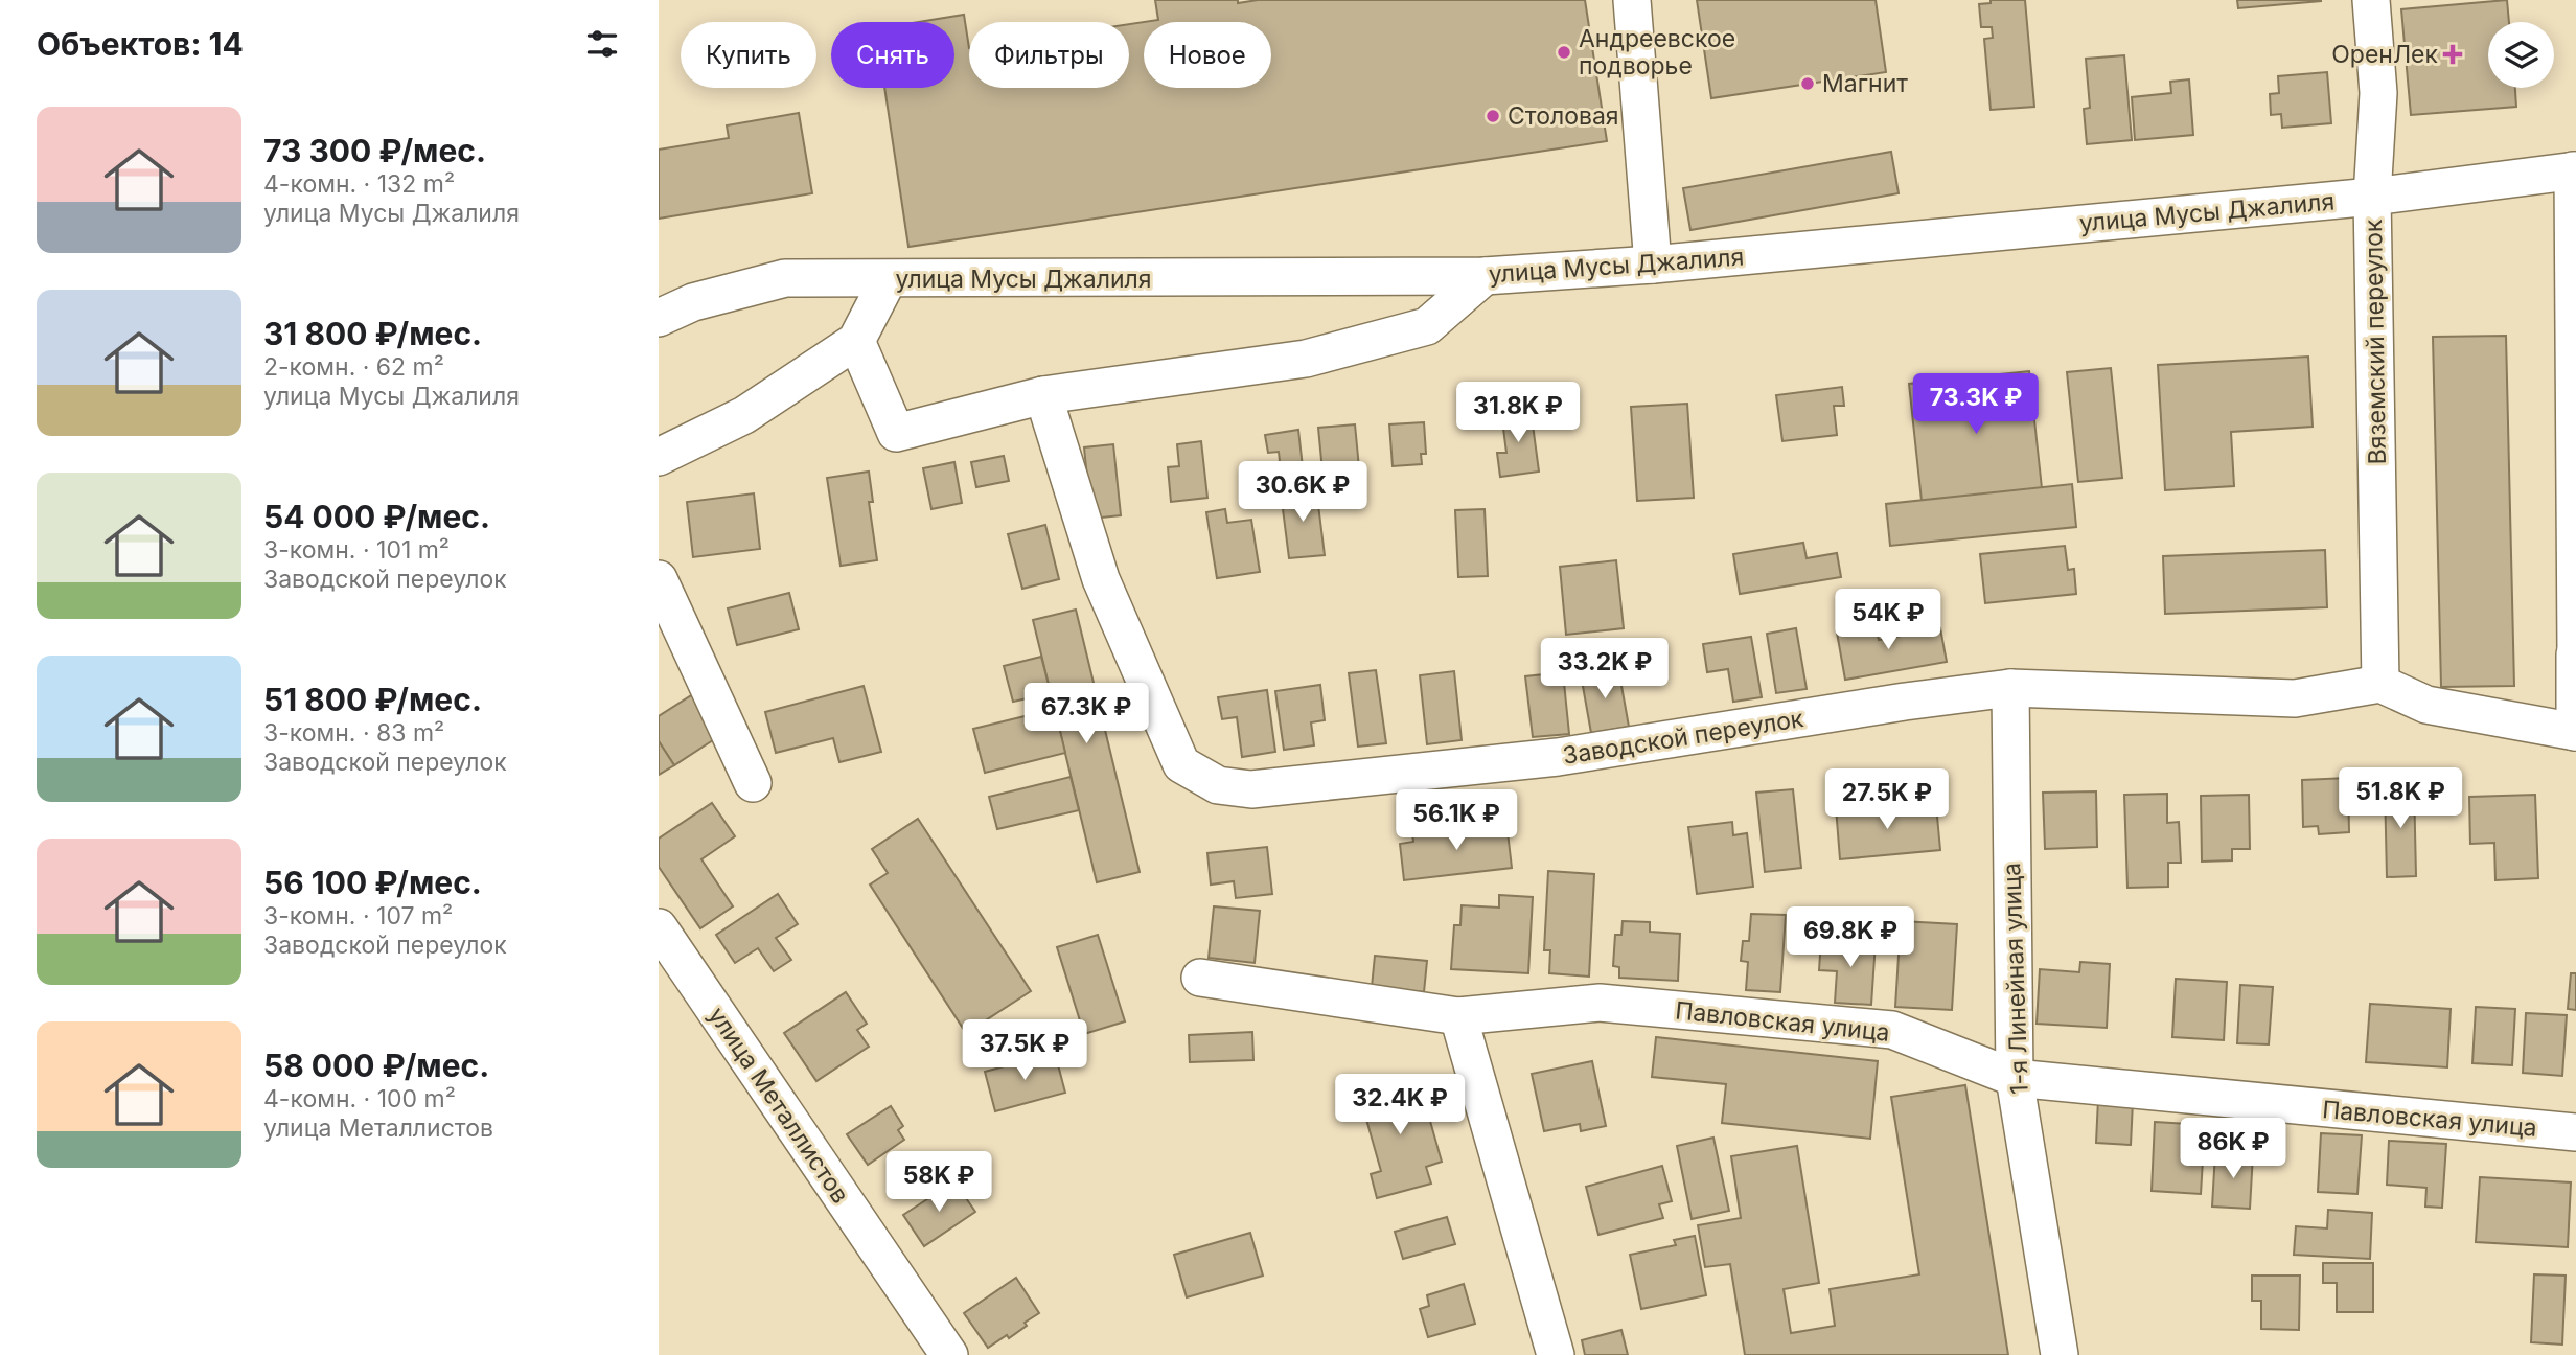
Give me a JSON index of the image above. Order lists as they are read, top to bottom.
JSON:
{
  "streets": {
    "street": [
      "улица Мусы Джалиля",
      "Вяземский переулок",
      "Заводской переулок",
      "1-я Линейная улица",
      "Павловская улица",
      "улица Металлистов"
    ]
  },
  "crossings": [
    ["улица Мусы Джалиля", "Вяземский переулок"],
    ["Вяземский переулок", "Заводской переулок"],
    ["Заводской переулок", "1-я Линейная улица"],
    ["1-я Линейная улица", "Павловская улица"]
  ],
  "places": {
    "other": ["Андреевское подворье", "Магнит", "Столовая"],
    "health": ["ОренЛек"]
  },
  "page": {
    "heading": "Объектов: 14",
    "chip": [
      "Купить",
      "Снять",
      "Фильтры",
      "Новое"
    ],
    "list": [
      {
        "name": "73 300 ₽/мес.",
        "note": "4-комн. · 132 m² · улица Мусы Джалиля"
      },
      {
        "name": "31 800 ₽/мес.",
        "note": "2-комн. · 62 m² · улица Мусы Джалиля"
      },
      {
        "name": "54 000 ₽/мес.",
        "note": "3-комн. · 101 m² · Заводской переулок"
      },
      {
        "name": "51 800 ₽/мес.",
        "note": "3-комн. · 83 m² · Заводской переулок"
      },
      {
        "name": "56 100 ₽/мес.",
        "note": "3-комн. · 107 m² · Заводской переулок"
      },
      {
        "name": "58 000 ₽/мес.",
        "note": "4-комн. · 100 m² · улица Металлистов"
      }
    ],
    "price": [
      "73.3K ₽",
      "31.8K ₽",
      "30.6K ₽",
      "54K ₽",
      "33.2K ₽",
      "67.3K ₽",
      "51.8K ₽",
      "27.5K ₽",
      "56.1K ₽",
      "69.8K ₽",
      "37.5K ₽",
      "32.4K ₽",
      "86K ₽",
      "58K ₽"
    ]
  }
}
